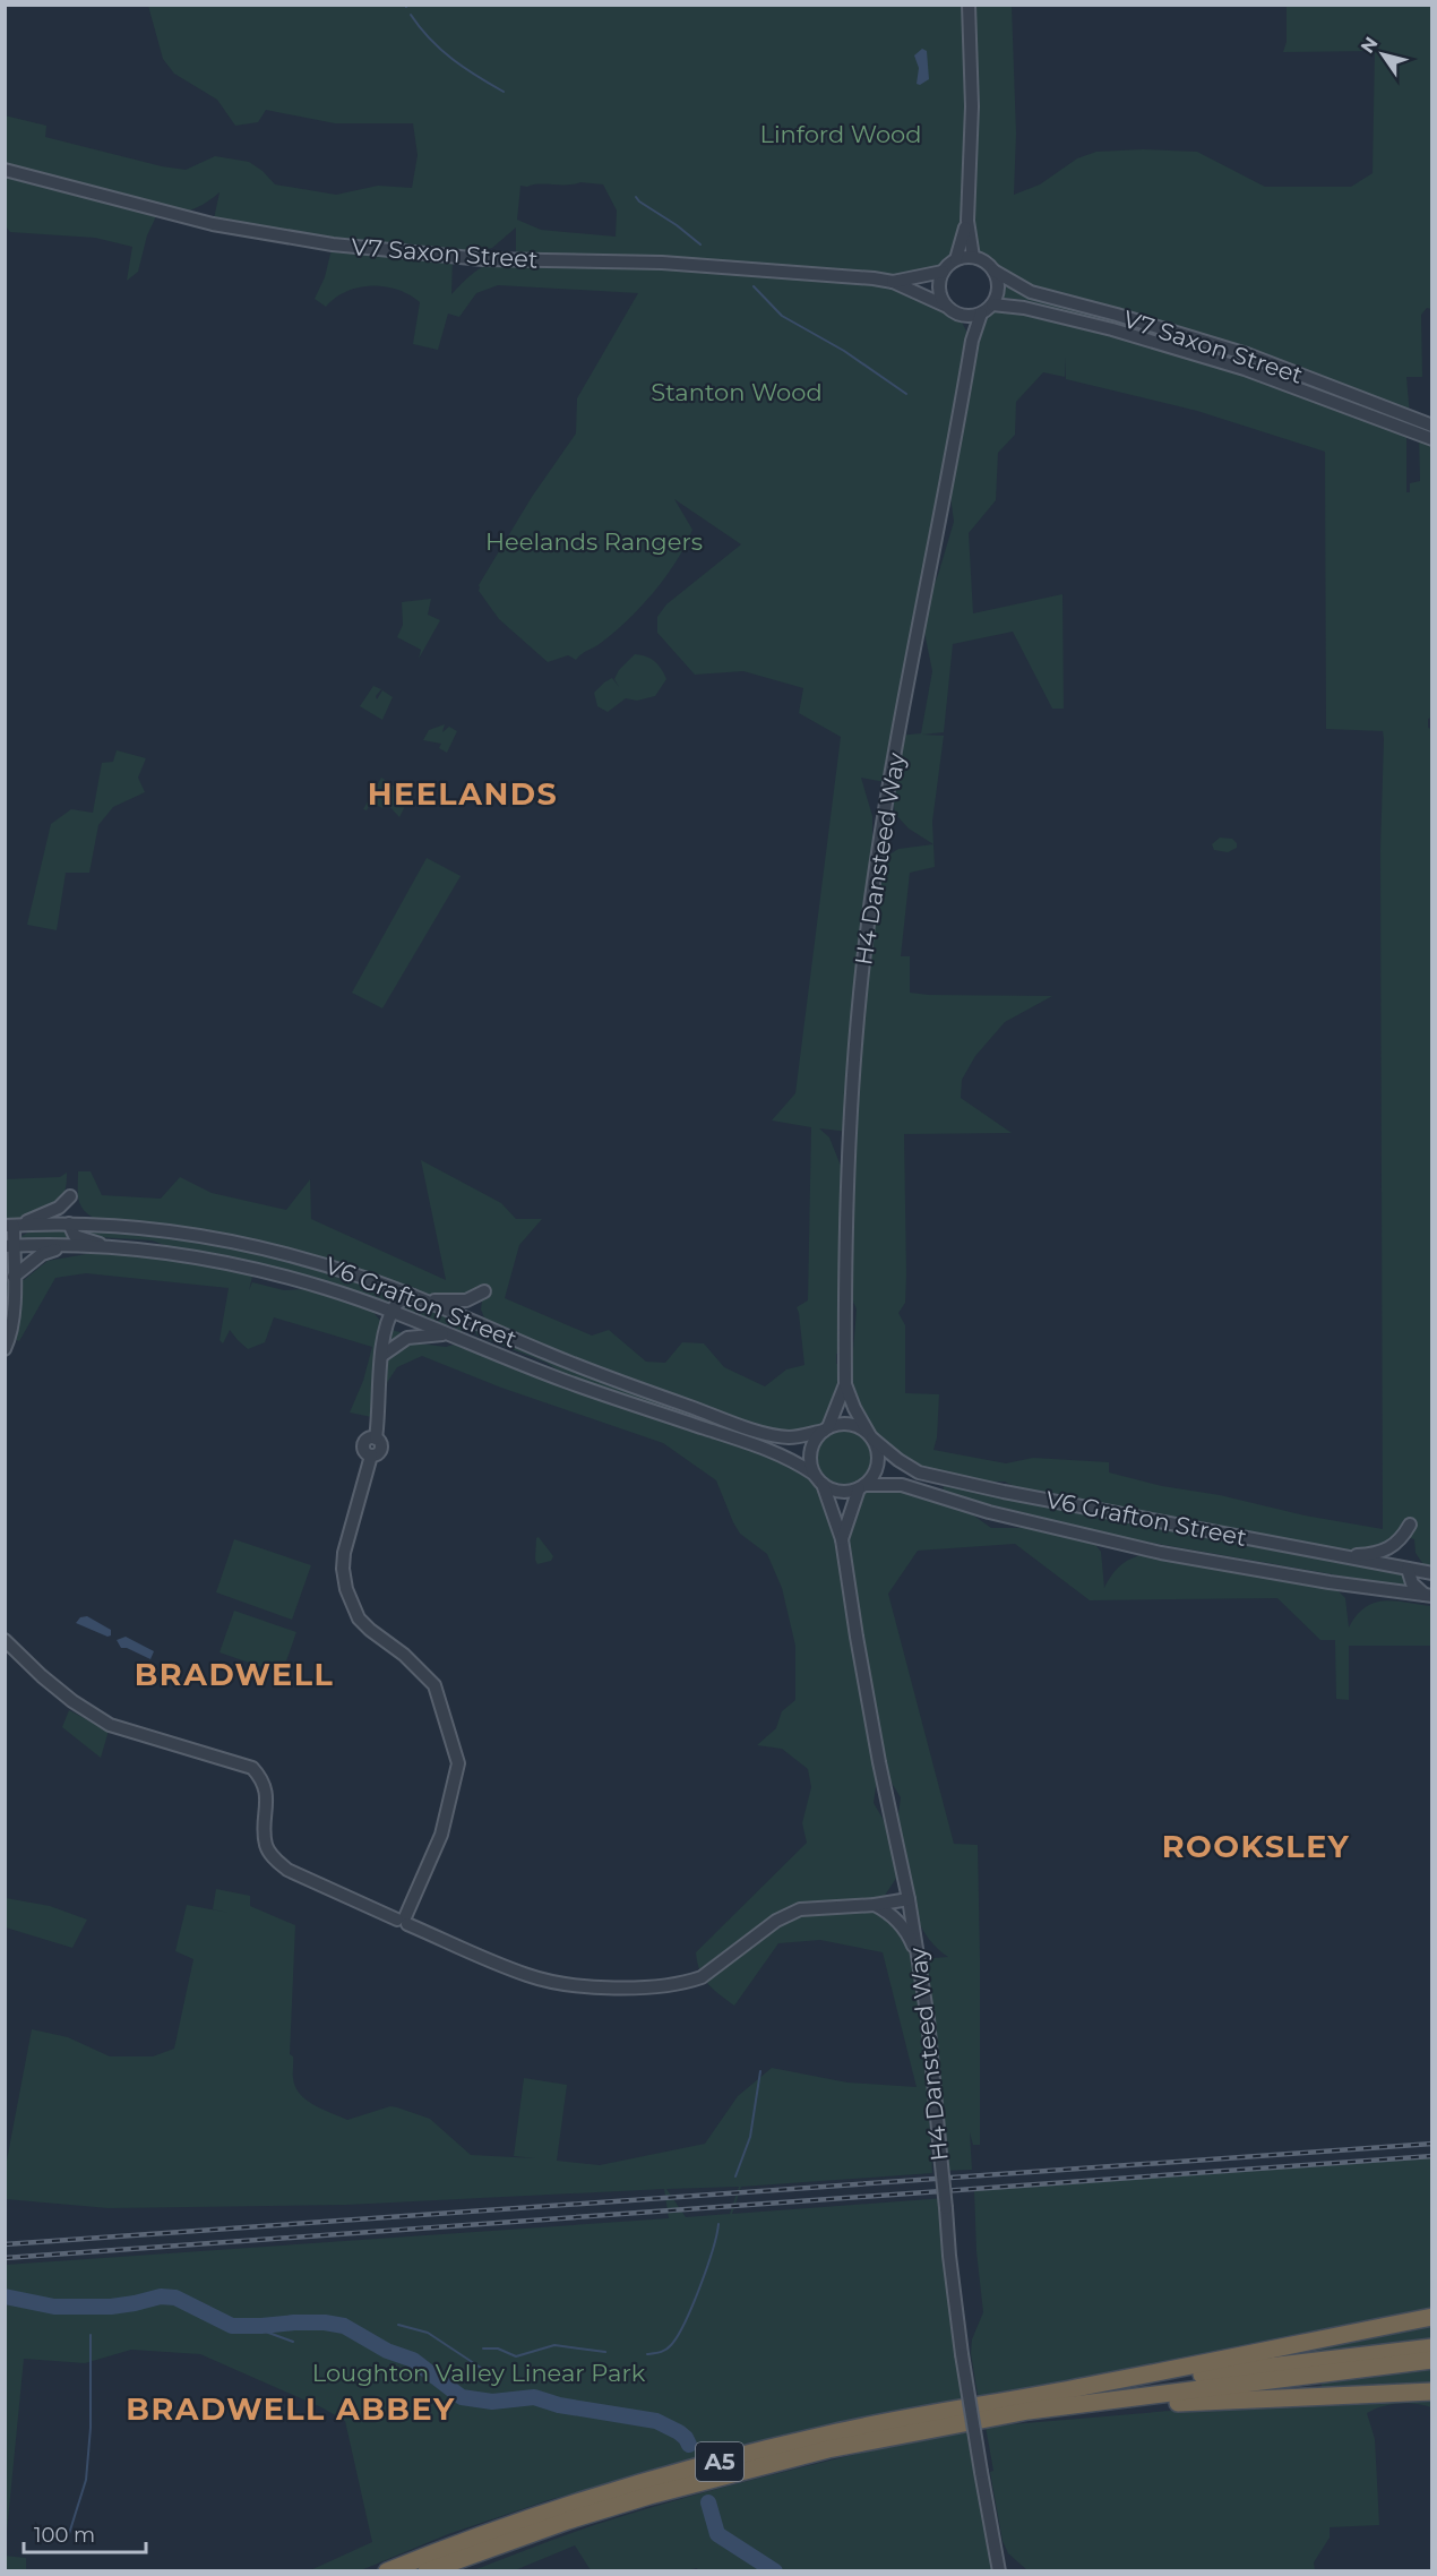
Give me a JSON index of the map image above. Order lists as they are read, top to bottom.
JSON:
{
  "streets": {
    "highway": ["A5"],
    "street": ["V7 Saxon Street", "H4 Dansteed Way", "V6 Grafton Street"]
  },
  "crossings": [
    ["V7 Saxon Street", "H4 Dansteed Way"],
    ["H4 Dansteed Way", "V6 Grafton Street"]
  ],
  "districts": [
    "HEELANDS",
    "BRADWELL",
    "ROOKSLEY",
    "BRADWELL ABBEY"
  ],
  "parks": [
    "Linford Wood",
    "Stanton Wood",
    "Heelands Rangers",
    "Loughton Valley Linear Park"
  ],
  "scale_bar": "100 m",
  "north": "top left"
}
